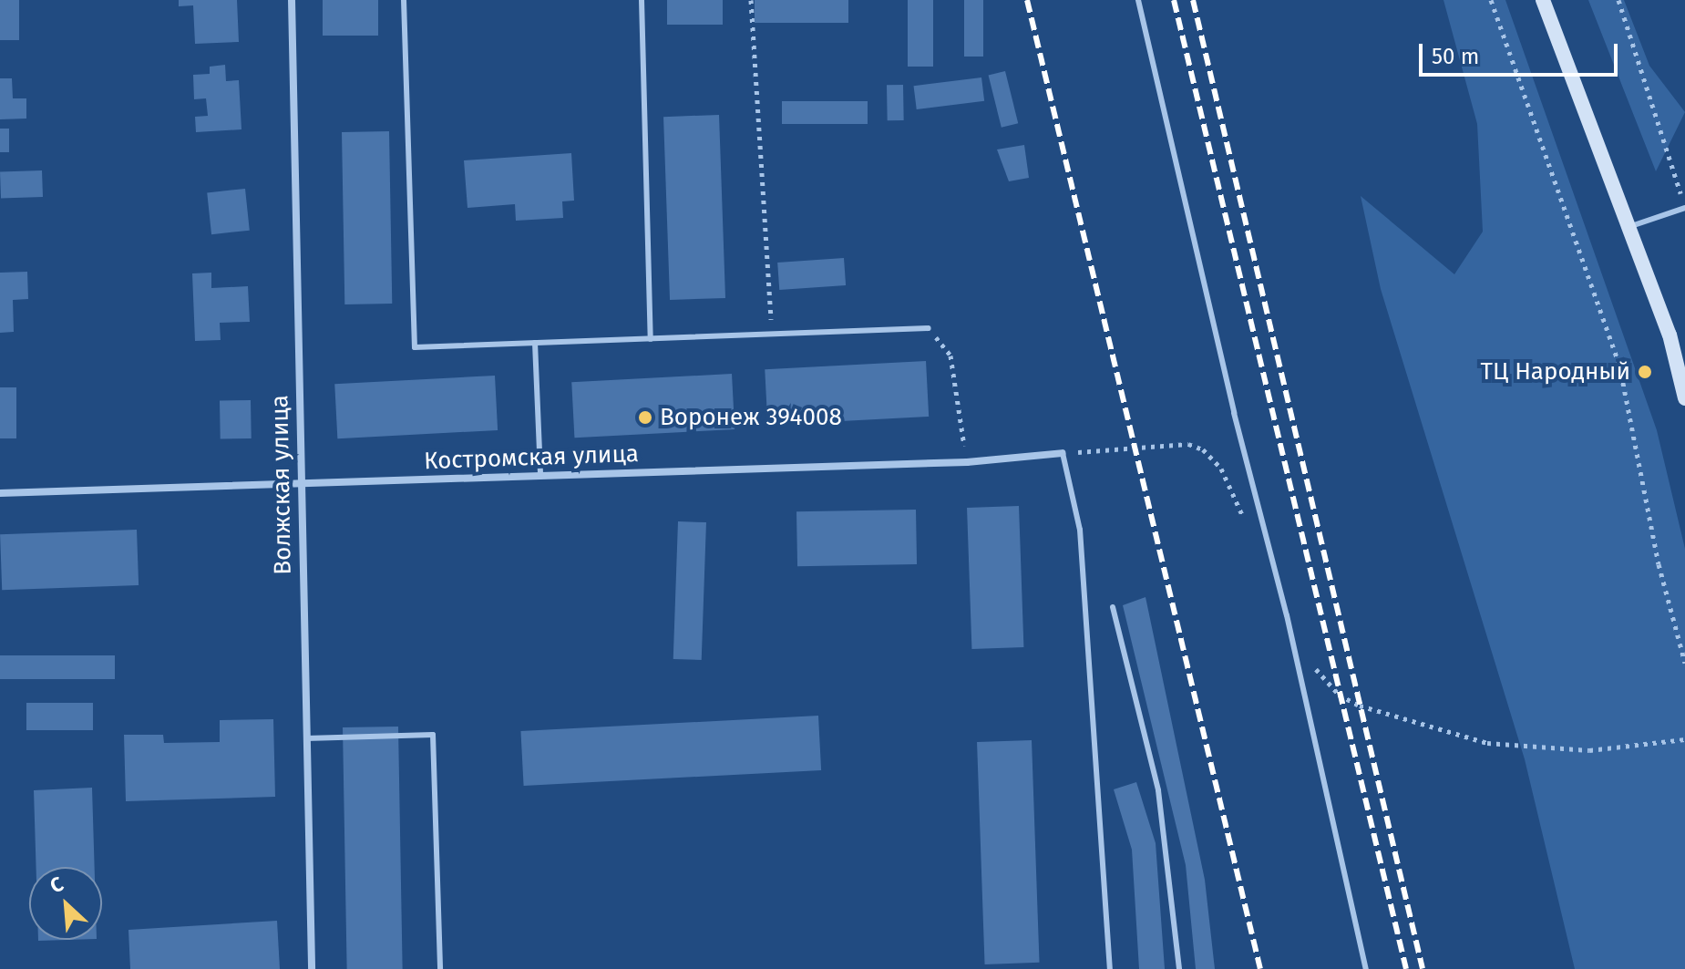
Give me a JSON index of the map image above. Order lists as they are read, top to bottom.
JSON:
{
  "streets": {
    "street": ["Костромская улица", "Волжская улица"]
  },
  "crossings": [
    ["Костромская улица", "Волжская улица"]
  ],
  "places": ["ТЦ Народный", "Воронеж 394008"],
  "scale_bar": "50 m",
  "north": "top left"
}
